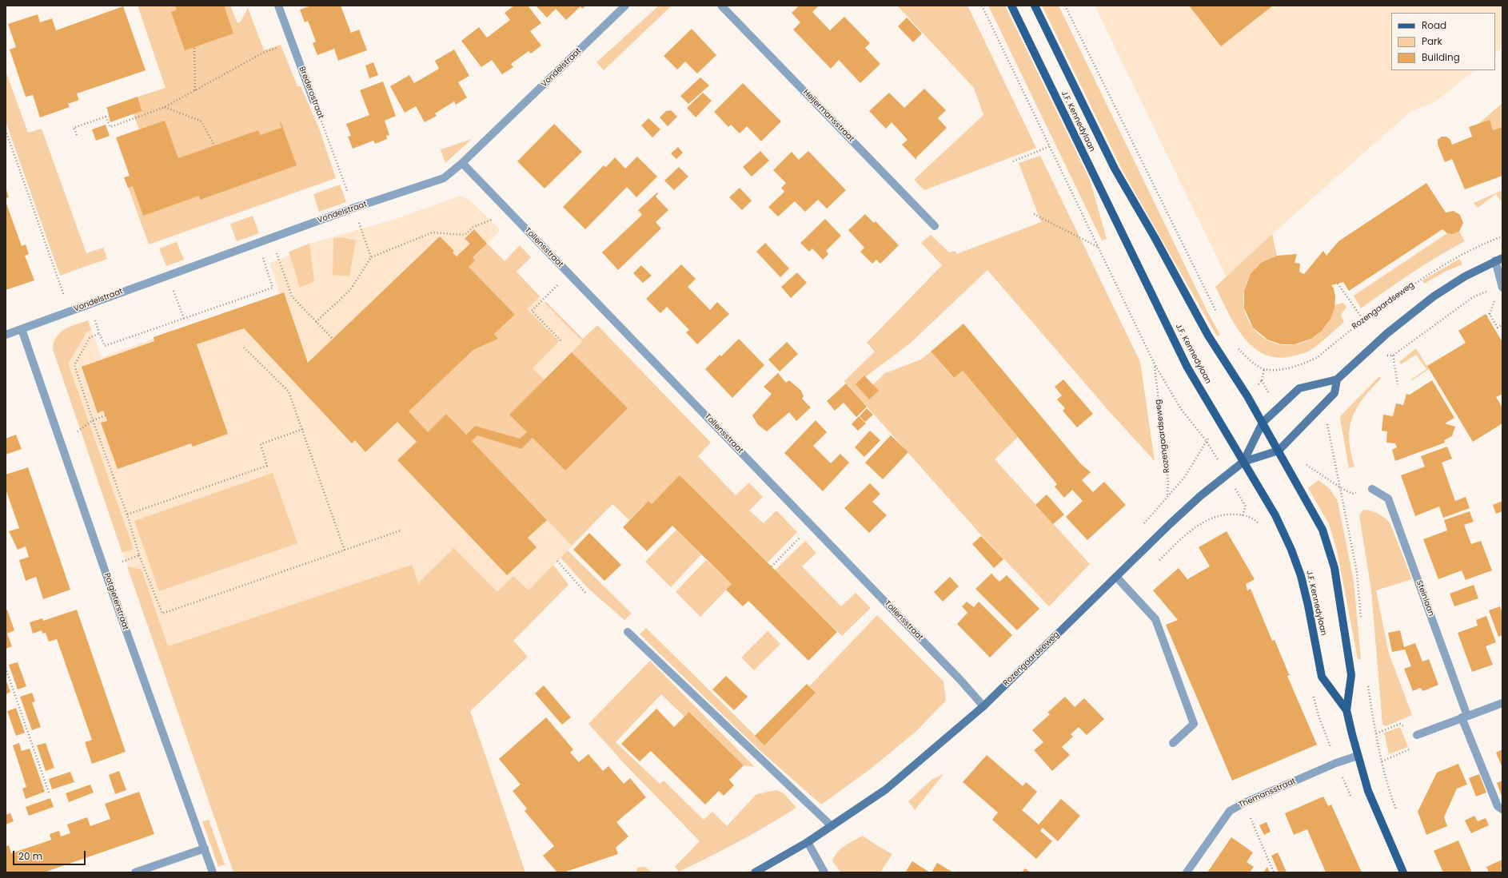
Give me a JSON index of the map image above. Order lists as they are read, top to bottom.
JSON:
{
  "streets": {
    "main road": ["J.F. Kennedylaan"],
    "street": [
      "Vondelstraat",
      "Brederostraat",
      "Heijermansstraat",
      "Tollensstraat",
      "Rozengaardseweg",
      "Steinlaan",
      "Potgieterstraat",
      "Themansstraat"
    ]
  },
  "crossings": [
    ["Vondelstraat", "Tollensstraat"],
    ["Vondelstraat", "Potgieterstraat"],
    ["J.F. Kennedylaan", "Rozengaardseweg"],
    ["J.F. Kennedylaan", "Themansstraat"],
    ["Tollensstraat", "Rozengaardseweg"]
  ],
  "legend": ["Road", "Park", "Building"],
  "scale_bar": "20 m"
}
